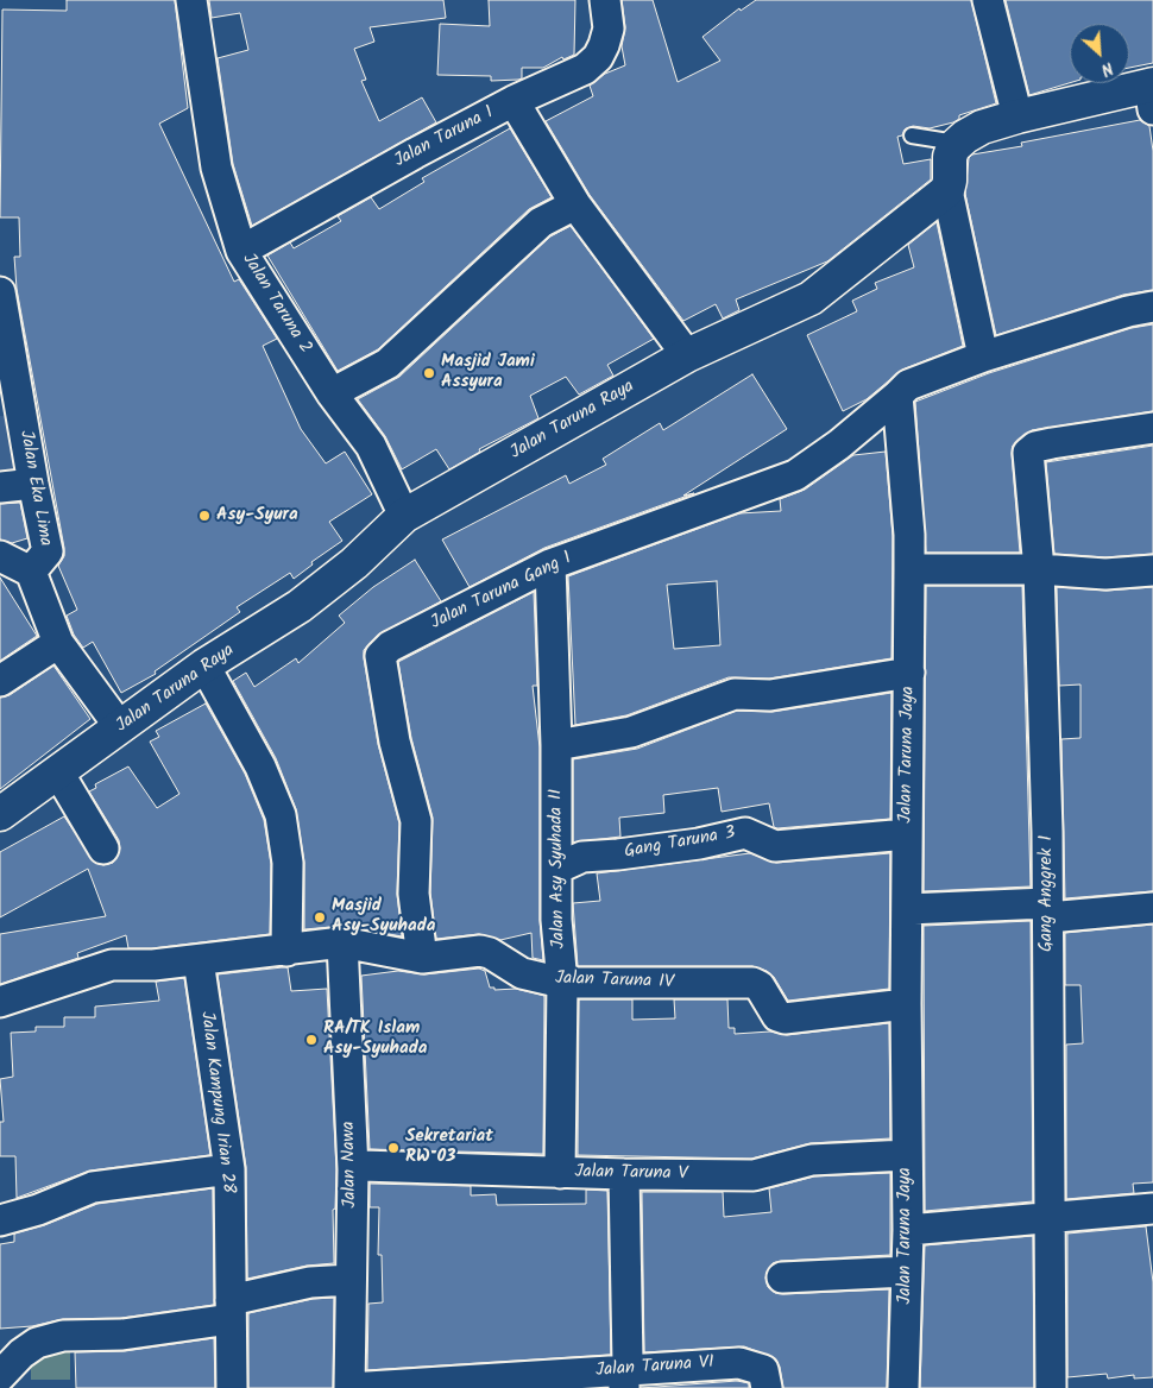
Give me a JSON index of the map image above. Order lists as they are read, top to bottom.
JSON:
{
  "streets": {
    "street": [
      "Jalan Taruna 1",
      "Jalan Taruna 2",
      "Jalan Taruna Raya",
      "Jalan Eka Lima",
      "Jalan Taruna Gang 1",
      "Jalan Taruna Jaya",
      "Gang Taruna 3",
      "Jalan Asy Syuhada II",
      "Gang Anggrek 1",
      "Jalan Taruna IV",
      "Jalan Kampung Irian 28",
      "Jalan Nawa",
      "Jalan Taruna V",
      "Jalan Taruna VI"
    ]
  },
  "crossings": [
    ["Jalan Taruna 1", "Jalan Taruna 2"],
    ["Jalan Taruna 2", "Jalan Taruna Raya"],
    ["Jalan Taruna Raya", "Jalan Eka Lima"],
    ["Jalan Taruna Gang 1", "Jalan Taruna Jaya"],
    ["Jalan Taruna Gang 1", "Jalan Asy Syuhada II"],
    ["Jalan Taruna Gang 1", "Jalan Taruna IV"],
    ["Jalan Taruna Jaya", "Gang Taruna 3"],
    ["Jalan Taruna Jaya", "Jalan Taruna IV"],
    ["Jalan Taruna Jaya", "Jalan Taruna V"],
    ["Gang Taruna 3", "Jalan Asy Syuhada II"],
    ["Jalan Asy Syuhada II", "Jalan Taruna IV"],
    ["Jalan Asy Syuhada II", "Jalan Taruna V"],
    ["Jalan Taruna IV", "Jalan Kampung Irian 28"],
    ["Jalan Taruna IV", "Jalan Nawa"],
    ["Jalan Nawa", "Jalan Taruna V"],
    ["Jalan Nawa", "Jalan Taruna VI"]
  ],
  "places": [
    "Masjid Jami Assyura",
    "Asy-Syura",
    "Masjid Asy-Syuhada",
    "RA/TK Islam Asy-Syuhada",
    "Sekretariat RW 03"
  ],
  "north": "bottom right"
}
